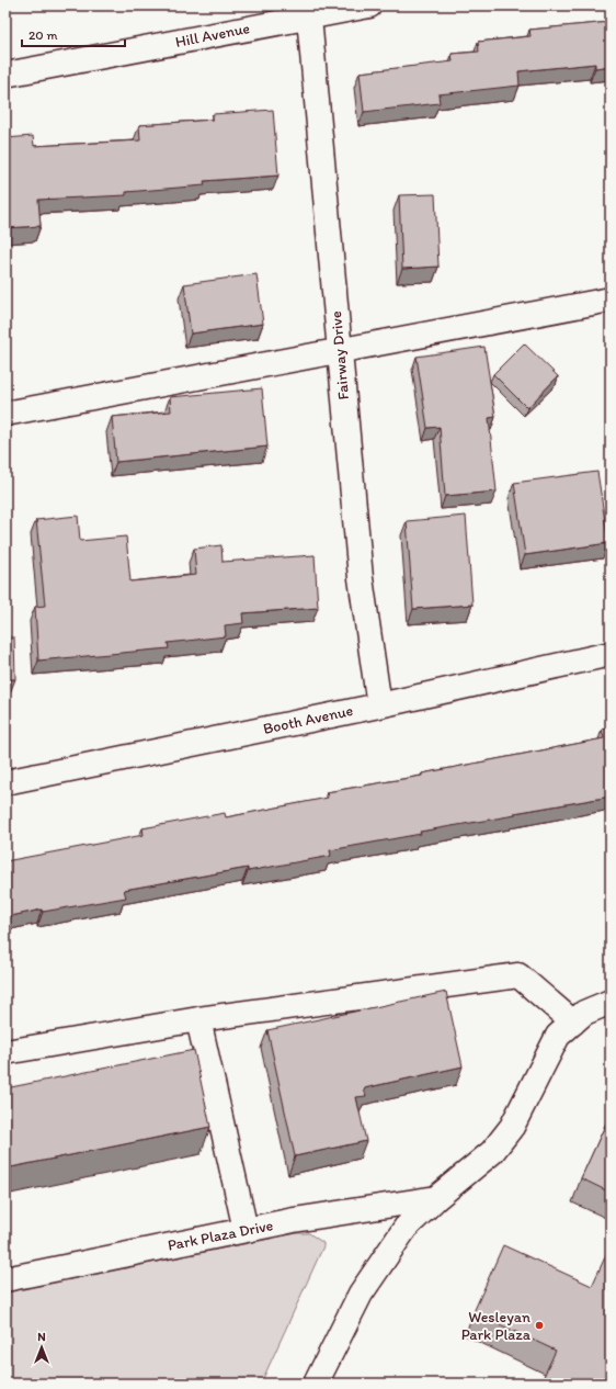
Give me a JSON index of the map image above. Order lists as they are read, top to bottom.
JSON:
{
  "streets": {
    "street": [
      "Hill Avenue",
      "Fairway Drive",
      "Booth Avenue",
      "Park Plaza Drive"
    ]
  },
  "crossings": [
    ["Hill Avenue", "Fairway Drive"],
    ["Fairway Drive", "Booth Avenue"]
  ],
  "places": ["Wesleyan Park Plaza"],
  "scale_bar": "20 m",
  "north": "top"
}
